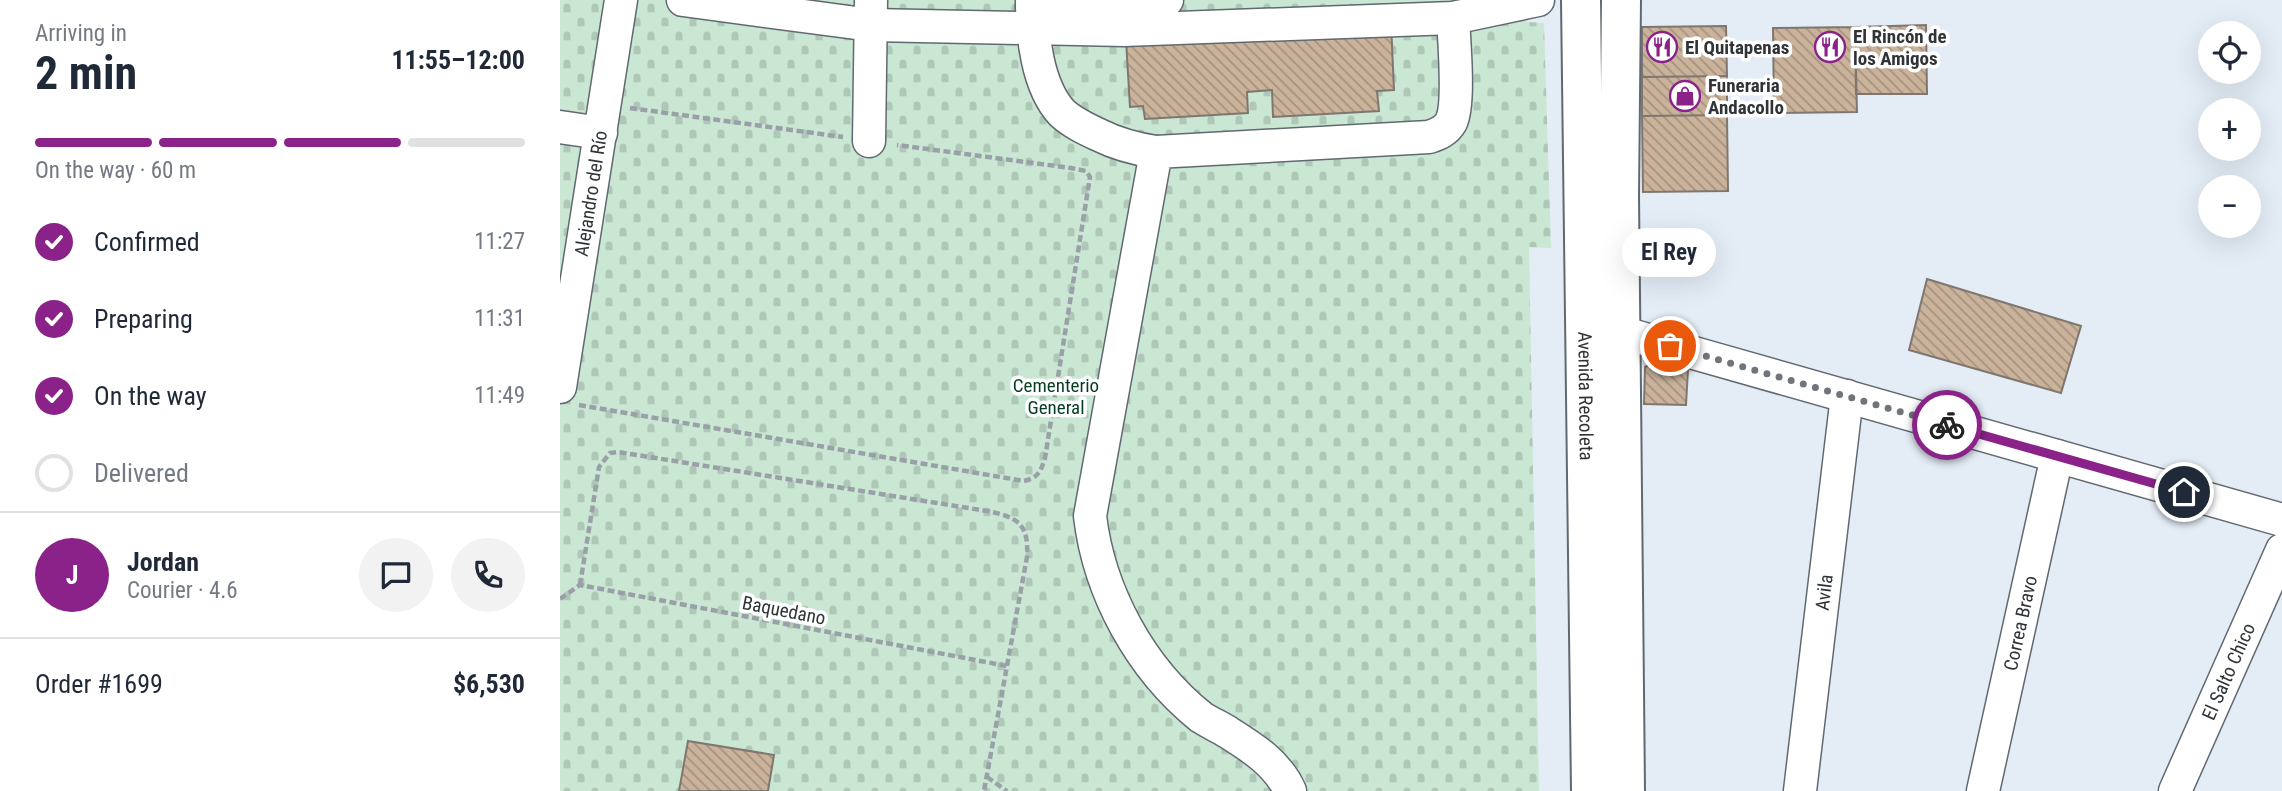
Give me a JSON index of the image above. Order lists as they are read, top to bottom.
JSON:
{
  "streets": {
    "main road": ["Avenida Recoleta"],
    "street": [
      "Alejandro del Río",
      "Avila",
      "Correa Bravo",
      "El Salto Chico"
    ],
    "path": ["Baquedano"]
  },
  "parks": ["Cementerio General"],
  "places": {
    "restaurant": ["El Quitapenas", "El Rincón de los Amigos"],
    "shop": ["Funeraria Andacollo"],
    "other": ["El Rey"]
  },
  "page": {
    "heading": ["2 min", "Arriving in", "11:55–12:00"],
    "panel": [
      "Jordan",
      "Courier · 4.6",
      "Order #1699",
      "$6,530"
    ],
    "map_buttons": ["+", "−"],
    "bar": "On the way · 60 m",
    "list": [
      ["Confirmed", "11:27"],
      ["Preparing", "11:31"],
      ["On the way", "11:49"],
      "Delivered"
    ],
    "bubble": "El Rey",
    "round": "J"
  }
}
